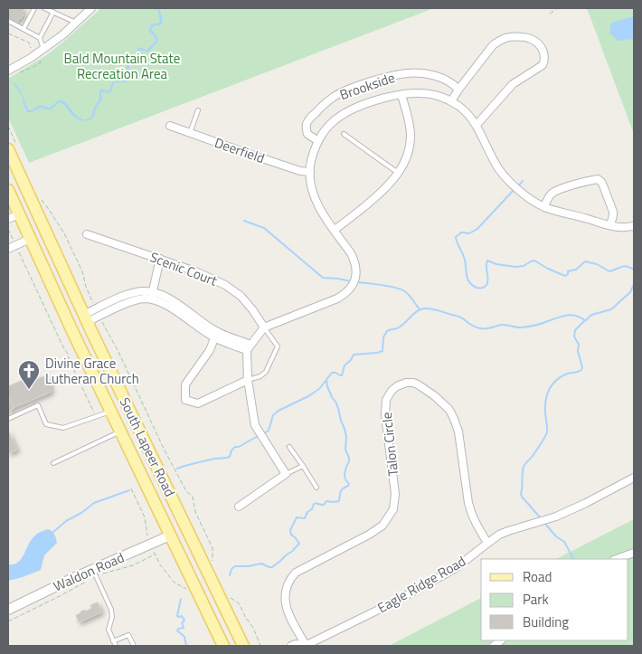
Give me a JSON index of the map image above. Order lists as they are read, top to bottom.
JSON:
{
  "streets": {
    "main road": ["South Lapeer Road"],
    "street": [
      "Brookside",
      "Deerfield",
      "Scenic Court",
      "Talon Circle",
      "Waldon Road",
      "Eagle Ridge Road"
    ]
  },
  "crossings": [
    ["Talon Circle", "Eagle Ridge Road"],
    ["South Lapeer Road", "Waldon Road"]
  ],
  "parks": ["Bald Mountain State Recreation Area"],
  "places": {
    "church": ["Divine Grace Lutheran Church"]
  },
  "legend": ["Road", "Park", "Building"]
}
